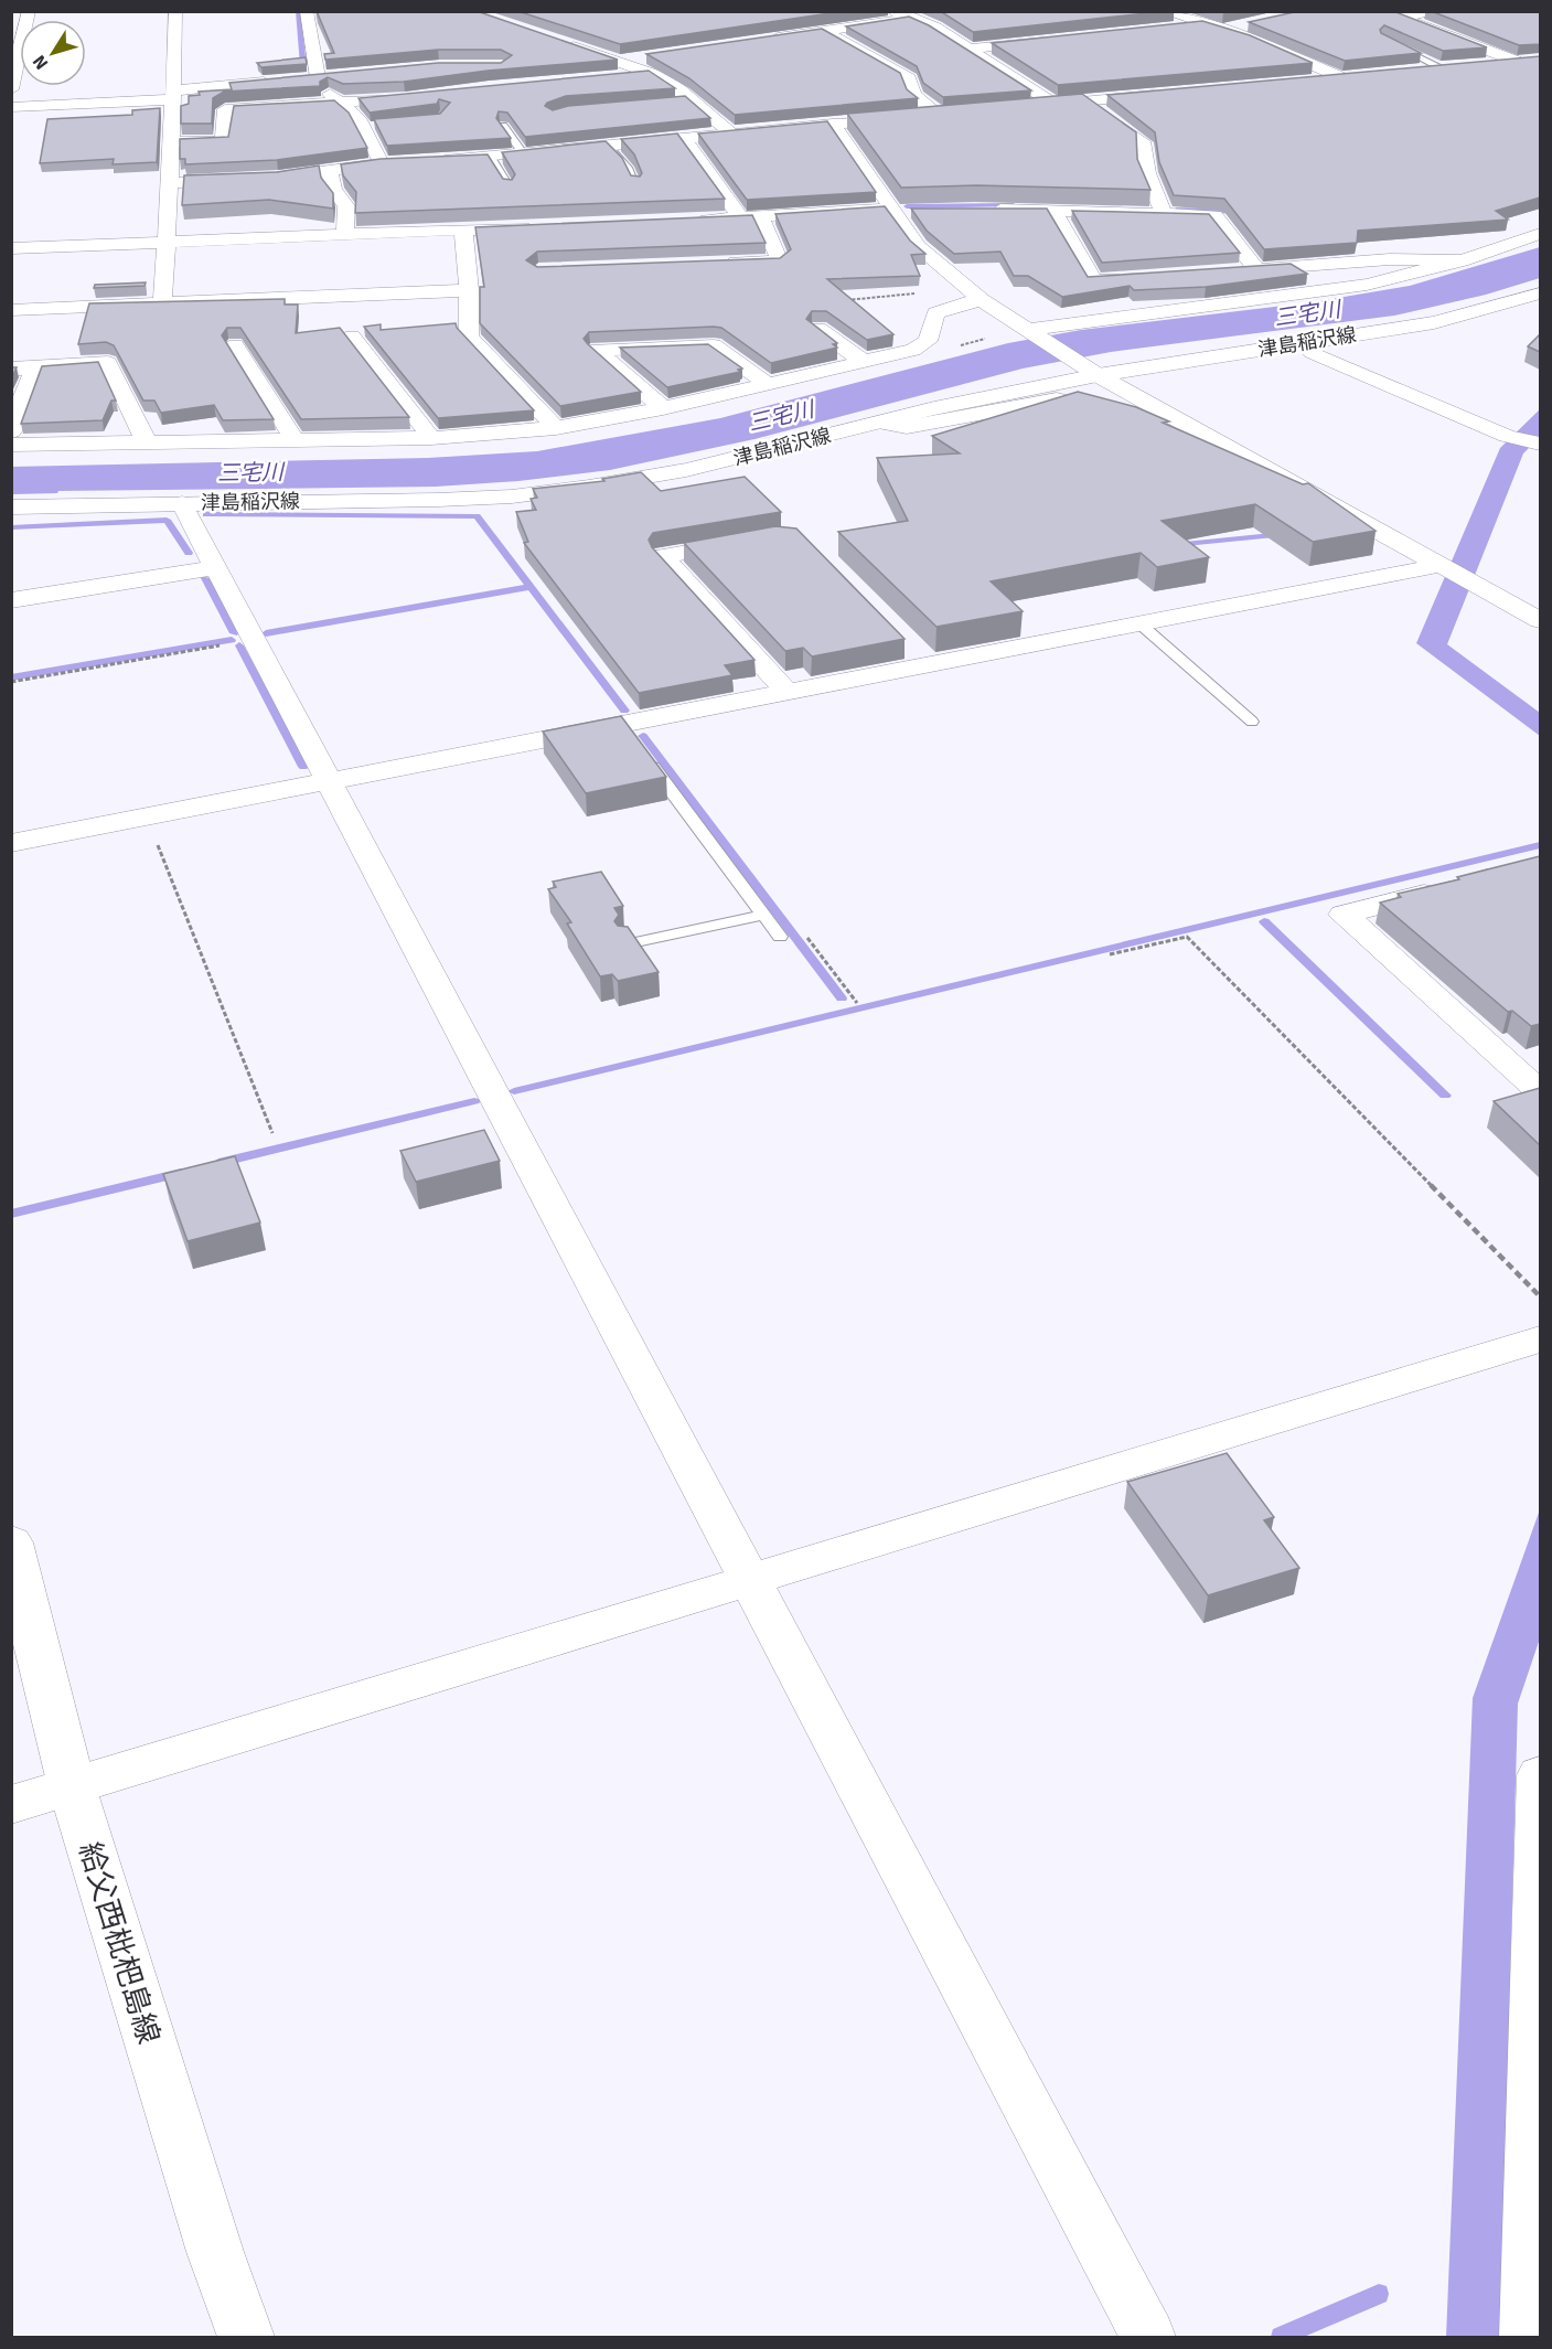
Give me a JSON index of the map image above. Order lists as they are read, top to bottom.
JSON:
{
  "streets": {
    "main road": ["津島稲沢線", "給父西枇杷島線"]
  },
  "water": ["三宅川"],
  "north": "bottom left"
}
